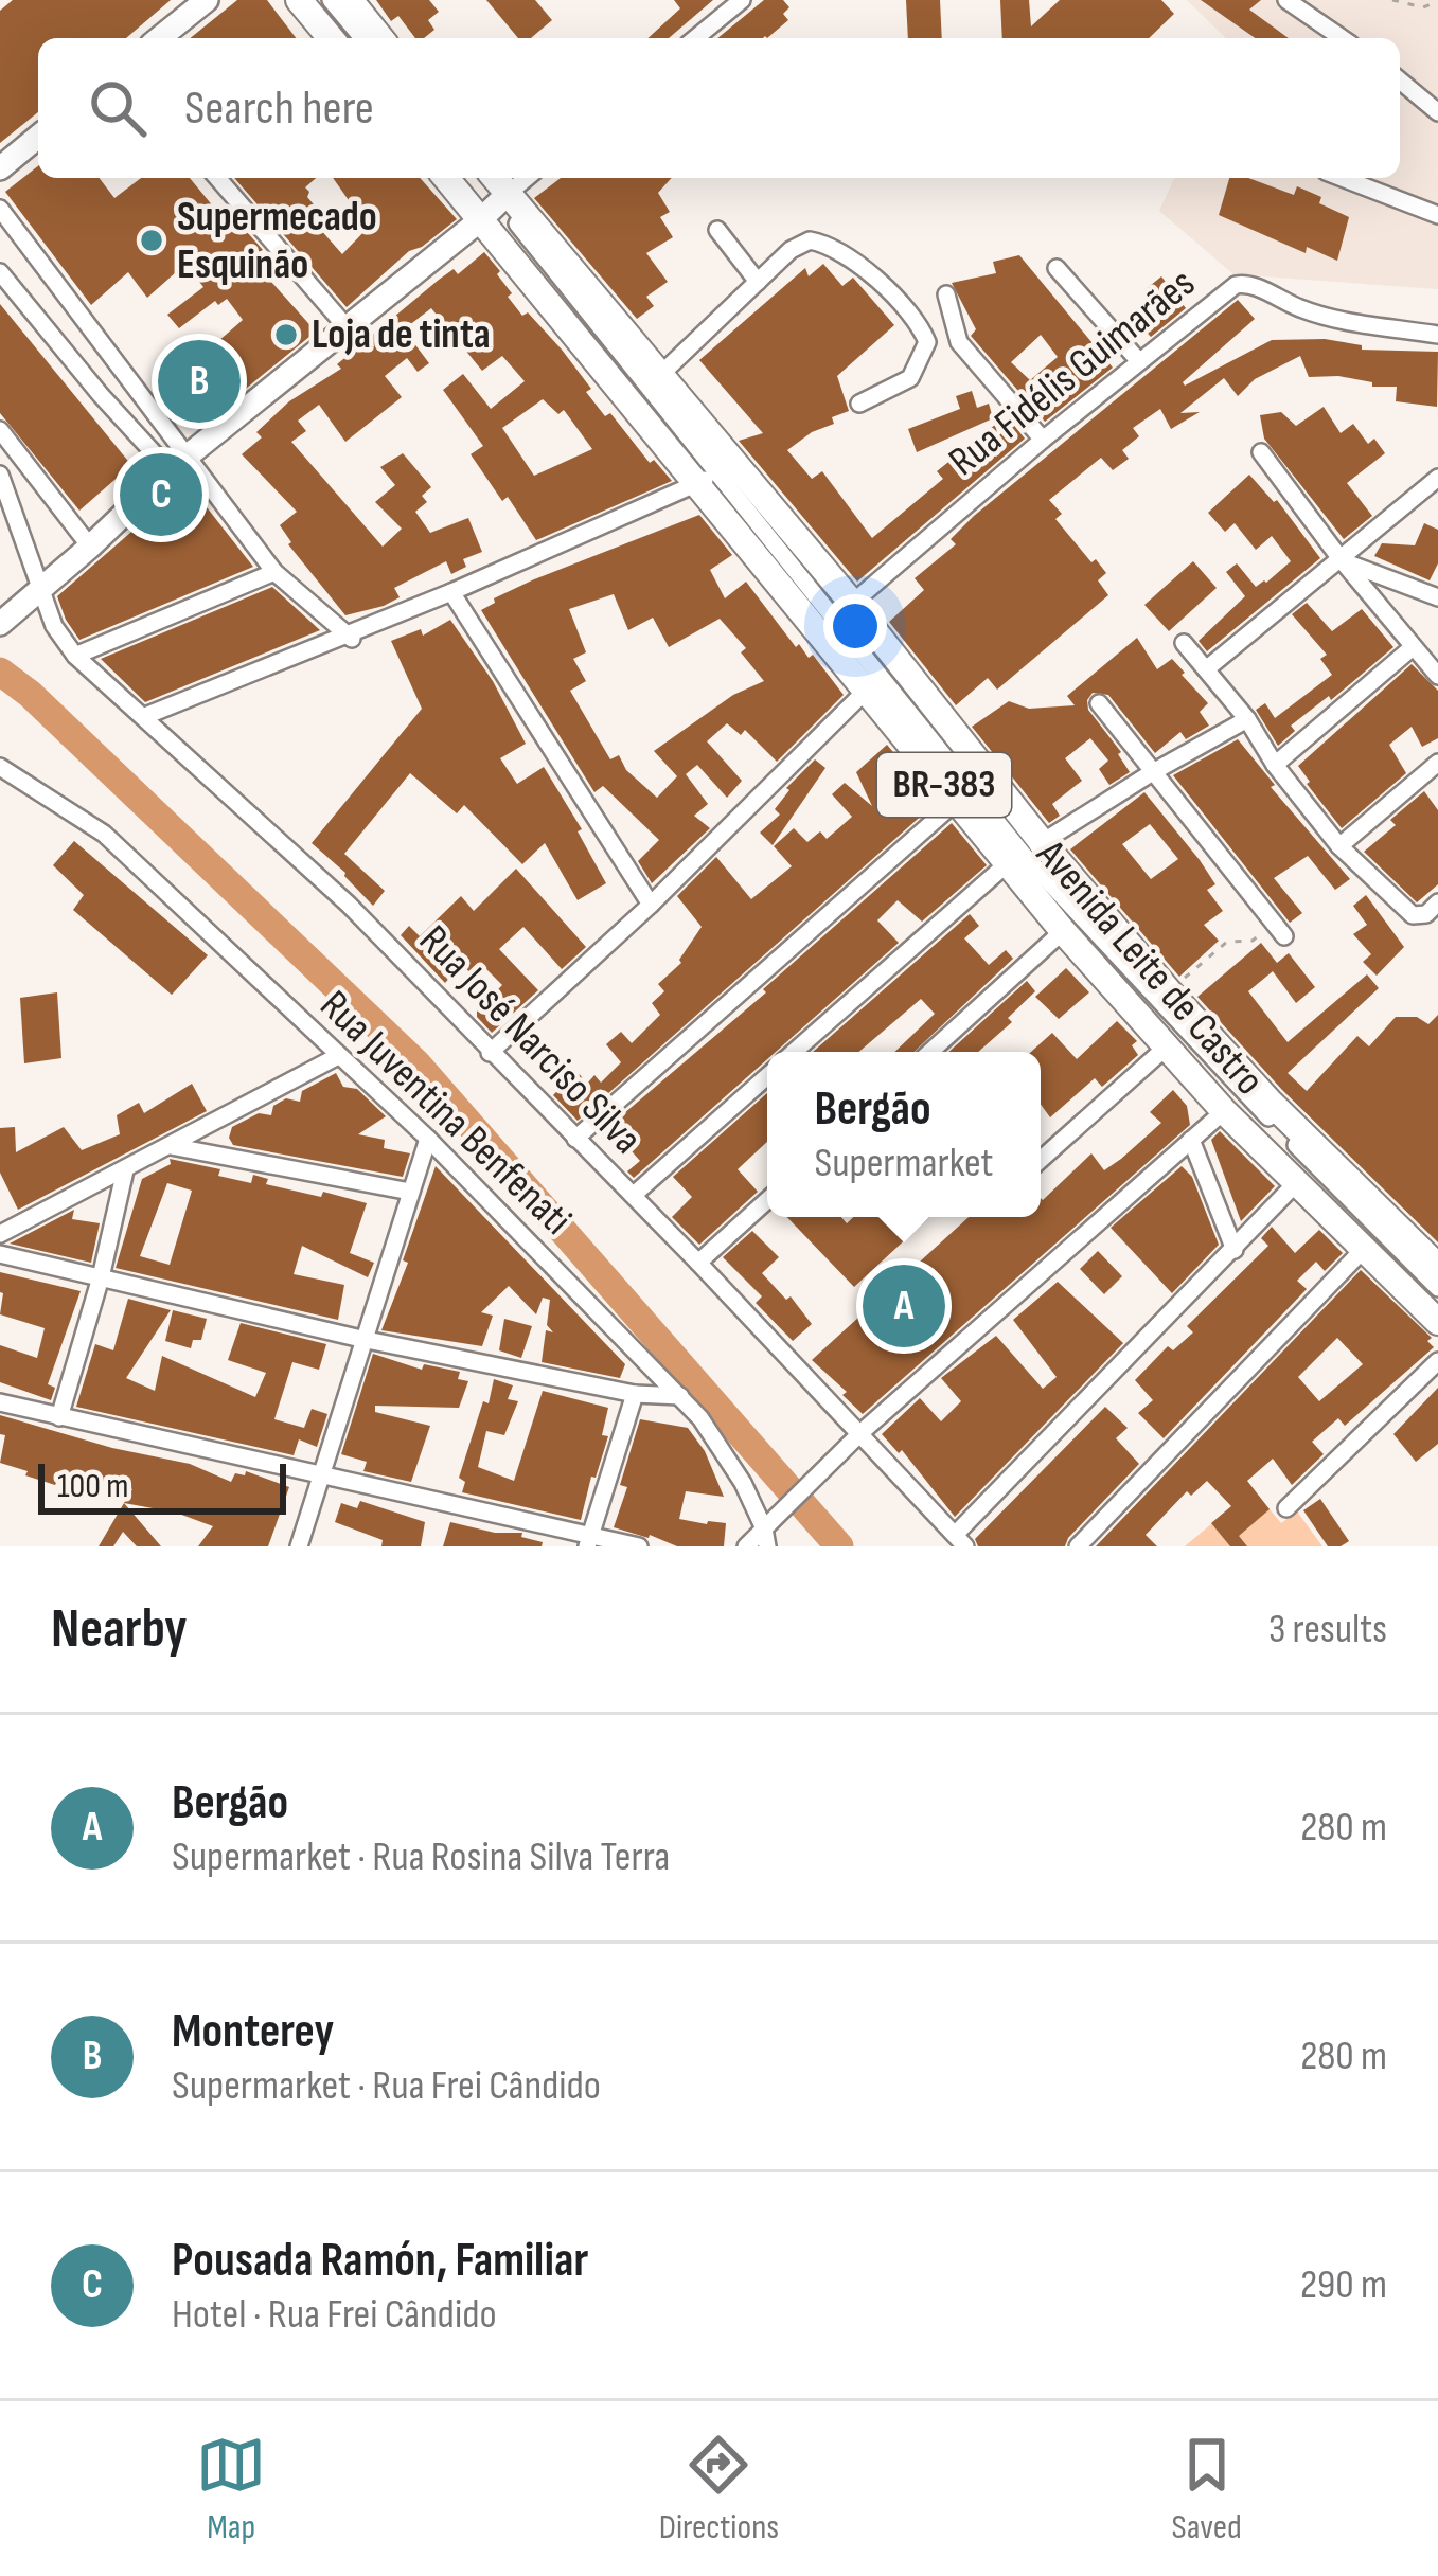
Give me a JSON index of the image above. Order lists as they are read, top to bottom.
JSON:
{
  "streets": {
    "highway": ["BR-383", "Avenida Leite de Castro"],
    "street": ["Rua Fidélis Guimarães", "Rua José Narciso Silva", "Rua Juventina Benfenati"]
  },
  "crossings": [
    ["Rua Fidélis Guimarães", "Avenida Leite de Castro"]
  ],
  "places": ["Supermecado Esquinão", "Loja de tinta"],
  "scale_bar": "100 m",
  "page": {
    "search": "Search here",
    "pins": ["B", "C", "A"],
    "popup": ["Bergão", "Supermarket"],
    "scale": "100 m",
    "heading": ["Nearby", "3 results"],
    "list": [
      {
        "mark": "A",
        "name": "Bergão",
        "note": "Supermarket · Rua Rosina Silva Terra",
        "value": "280 m"
      },
      {
        "mark": "B",
        "name": "Monterey",
        "note": "Supermarket · Rua Frei Cândido",
        "value": "280 m"
      },
      {
        "mark": "C",
        "name": "Pousada Ramón, Familiar",
        "note": "Hotel · Rua Frei Cândido",
        "value": "290 m"
      }
    ],
    "nav": ["Map", "Directions", "Saved"]
  }
}
